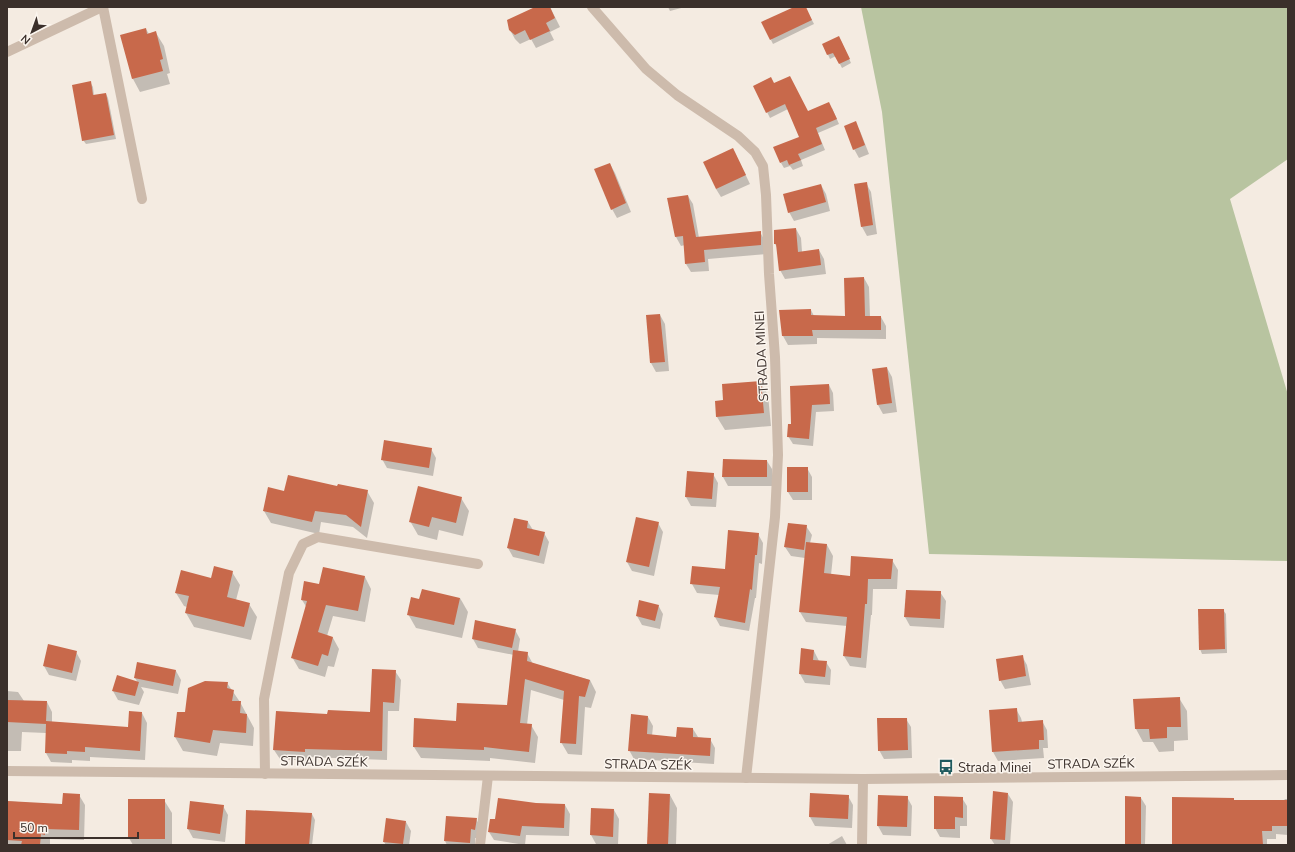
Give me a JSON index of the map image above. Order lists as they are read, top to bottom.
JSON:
{
  "streets": {
    "street": ["STRADA MINEI", "STRADA SZÉK"]
  },
  "crossings": [
    ["STRADA MINEI", "STRADA SZÉK"]
  ],
  "places": {
    "bus stop": ["Strada Minei"]
  },
  "scale_bar": "50 m",
  "north": "bottom left"
}
